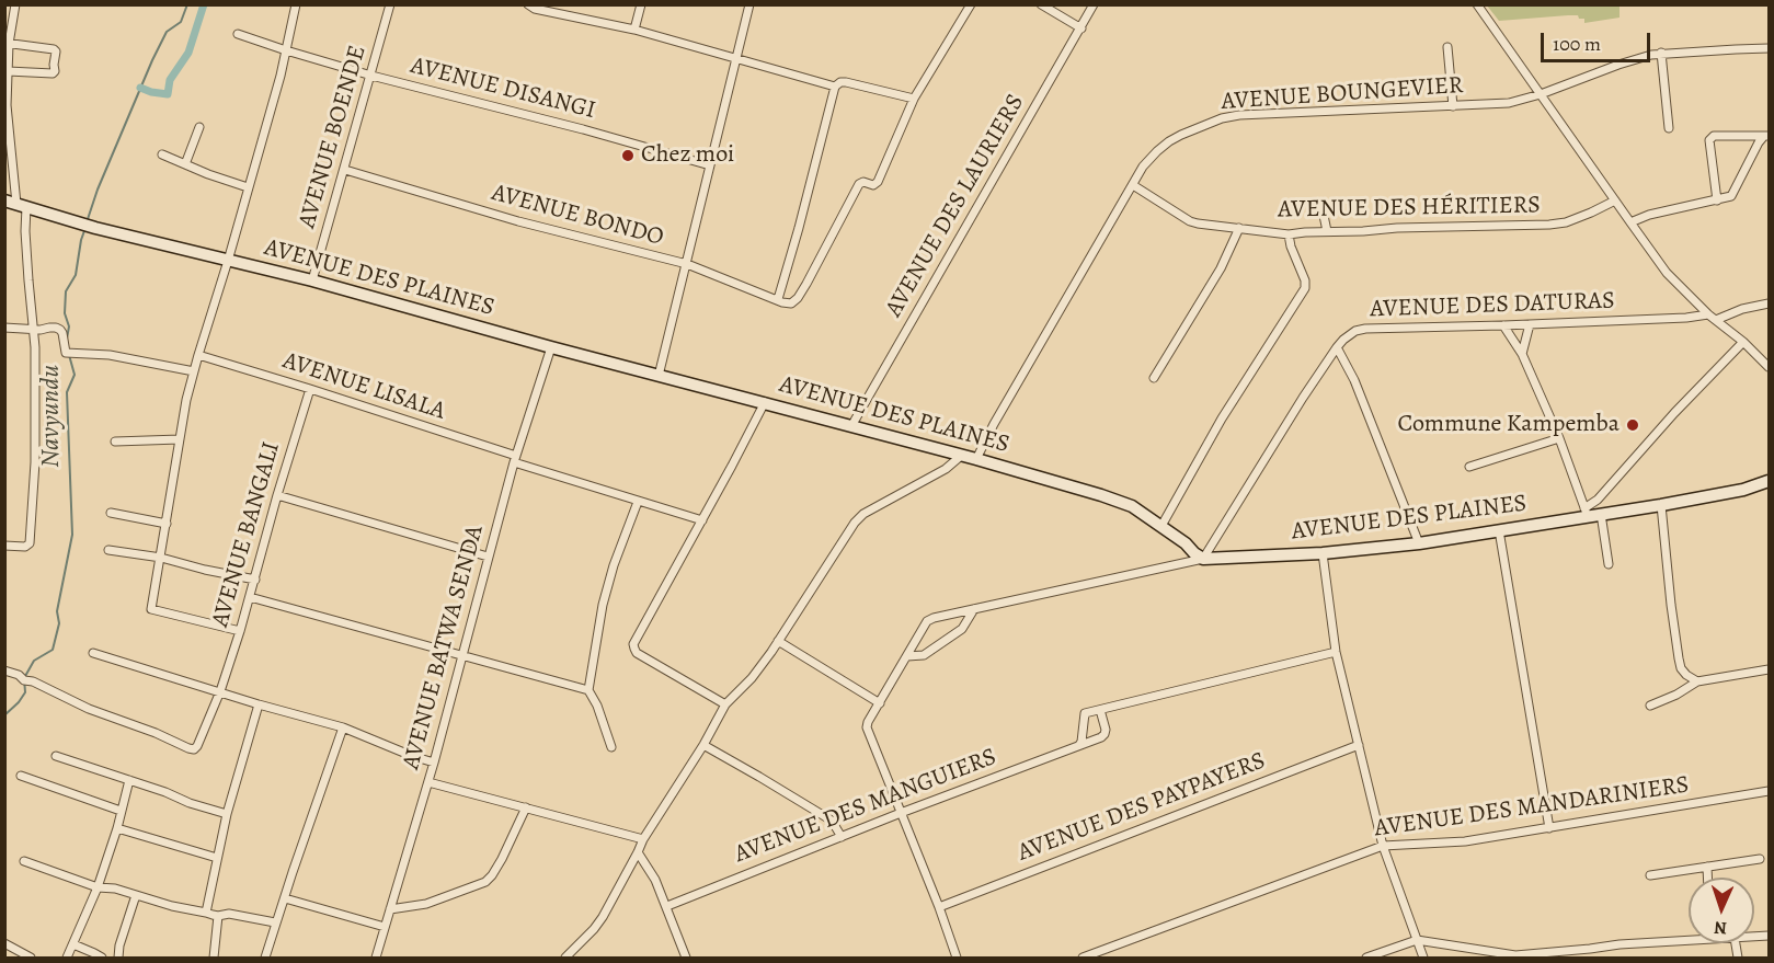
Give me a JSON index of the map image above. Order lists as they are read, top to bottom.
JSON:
{
  "streets": {
    "street": [
      "AVENUE DISANGI",
      "AVENUE BOUNGEVIER",
      "AVENUE BOENDE",
      "AVENUE DES LAURIERS",
      "AVENUE DES HÉRITIERS",
      "AVENUE BONDO",
      "AVENUE DES PLAINES",
      "AVENUE DES DATURAS",
      "AVENUE LISALA",
      "AVENUE BANGALI",
      "AVENUE BATWA SENDA",
      "AVENUE DES MANGUIERS",
      "AVENUE DES PAYPAYERS",
      "AVENUE DES MANDARINIERS"
    ]
  },
  "crossings": [
    ["AVENUE DISANGI", "AVENUE BOENDE"],
    ["AVENUE BOUNGEVIER", "AVENUE DES HÉRITIERS"],
    ["AVENUE BOUNGEVIER", "AVENUE DES PLAINES"],
    ["AVENUE BOENDE", "AVENUE BONDO"],
    ["AVENUE BOENDE", "AVENUE DES PLAINES"],
    ["AVENUE DES LAURIERS", "AVENUE DES PLAINES"],
    ["AVENUE DES PLAINES", "AVENUE DES DATURAS"],
    ["AVENUE DES PLAINES", "AVENUE BATWA SENDA"],
    ["AVENUE LISALA", "AVENUE BANGALI"],
    ["AVENUE LISALA", "AVENUE BATWA SENDA"]
  ],
  "water": ["Navyundu"],
  "places": ["Chez moi", "Commune Kampemba"],
  "scale_bar": "100 m",
  "north": "bottom"
}
